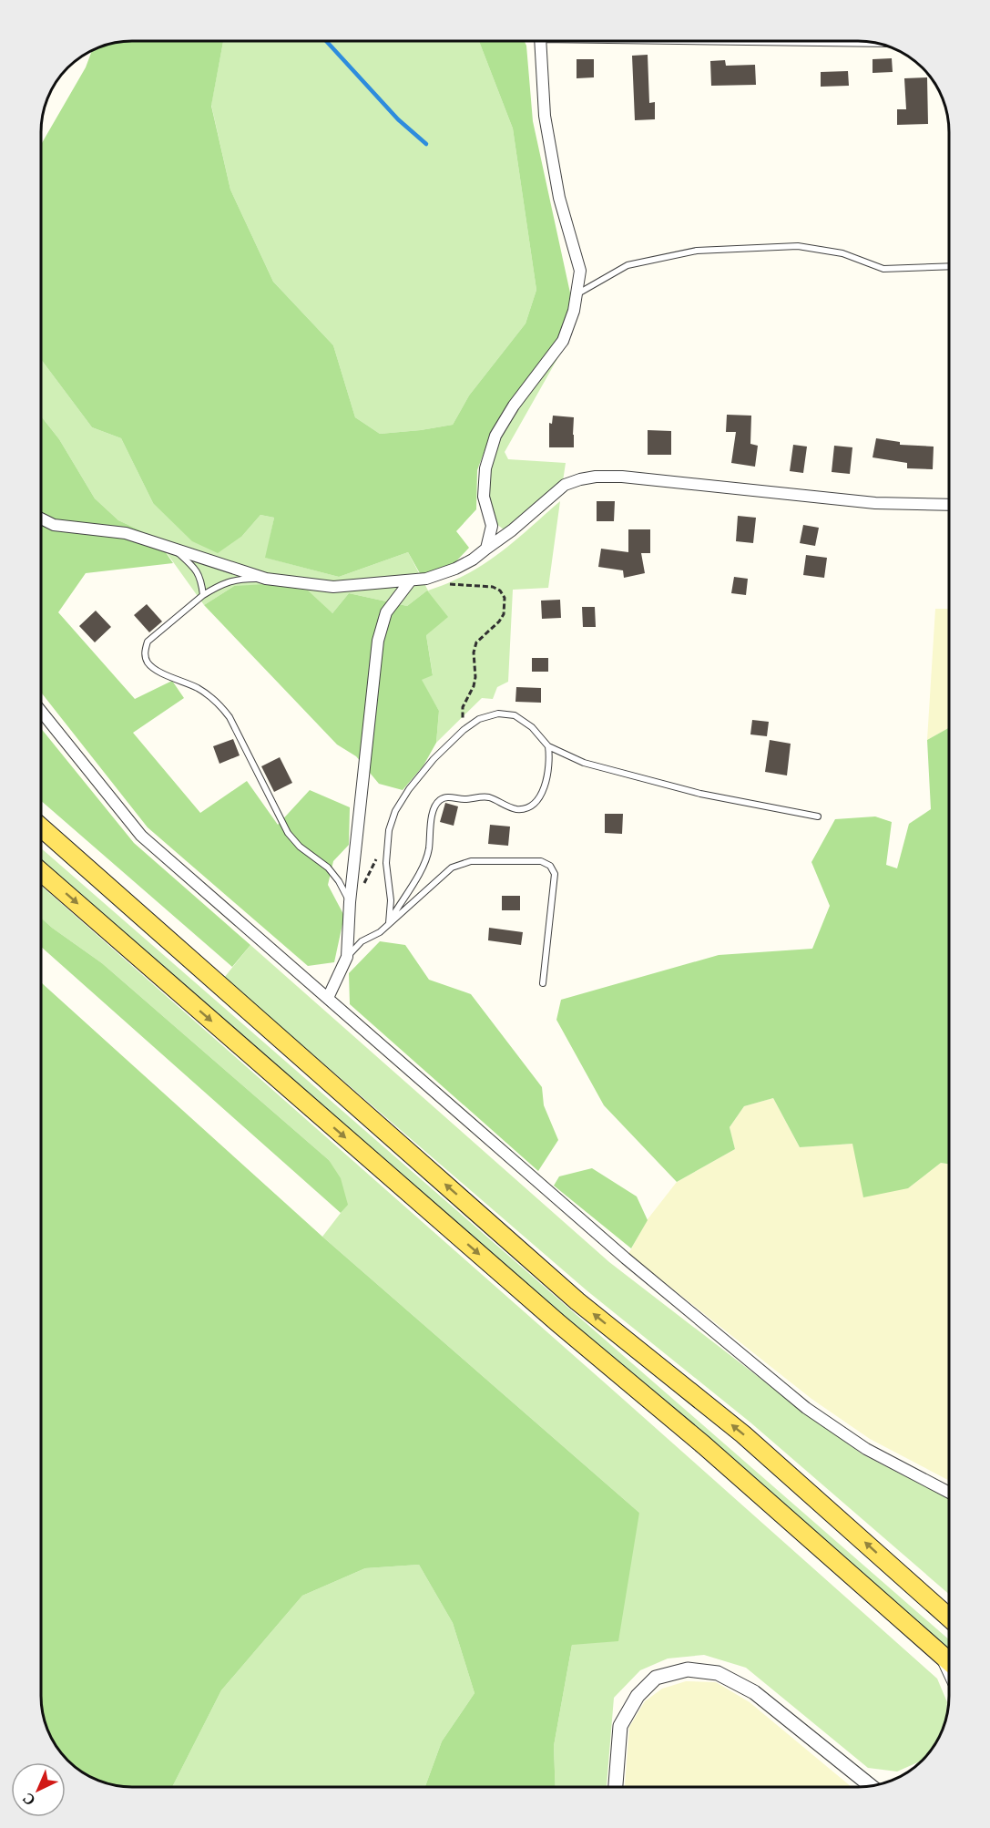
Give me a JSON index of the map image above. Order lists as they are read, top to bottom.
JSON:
{
  "north": "bottom left"
}
